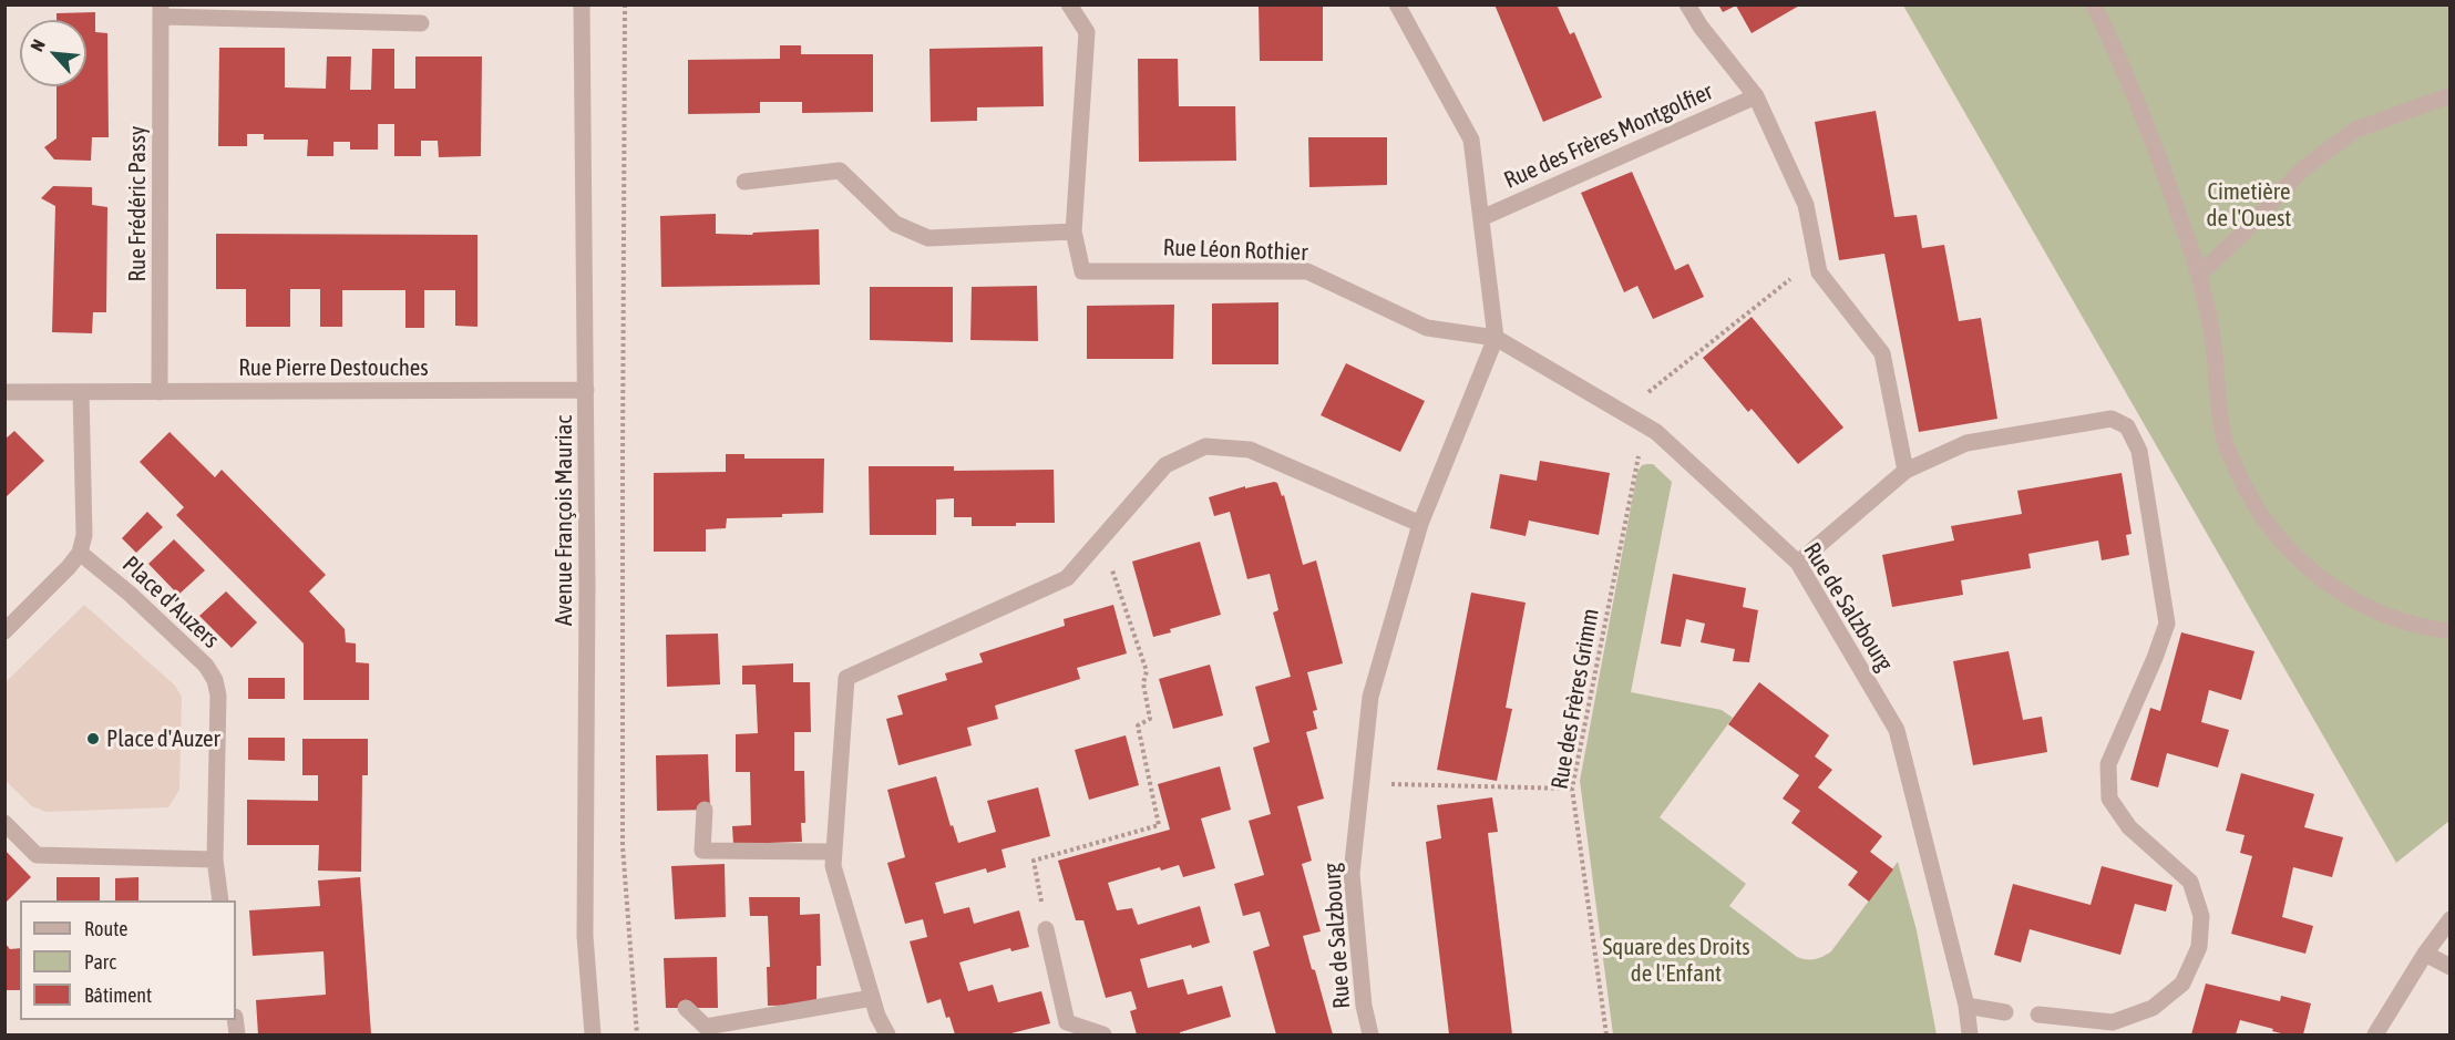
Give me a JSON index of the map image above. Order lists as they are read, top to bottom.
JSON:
{
  "streets": {
    "street": [
      "Rue des Frères Montgolfier",
      "Rue Frédéric Passy",
      "Rue Léon Rothier",
      "Rue Pierre Destouches",
      "Avenue François Mauriac",
      "Place d'Auzers",
      "Rue de Salzbourg"
    ],
    "path": ["Rue des Frères Grimm"]
  },
  "crossings": [
    ["Rue des Frères Montgolfier", "Rue de Salzbourg"],
    ["Rue Frédéric Passy", "Rue Pierre Destouches"],
    ["Rue Léon Rothier", "Rue de Salzbourg"],
    ["Rue Pierre Destouches", "Avenue François Mauriac"],
    ["Rue de Salzbourg", "Rue des Frères Grimm"]
  ],
  "parks": ["Cimetière de l'Ouest", "Square des Droits de l'Enfant"],
  "places": ["Place d'Auzer"],
  "legend": ["Route", "Parc", "Bâtiment"],
  "north": "top left"
}
